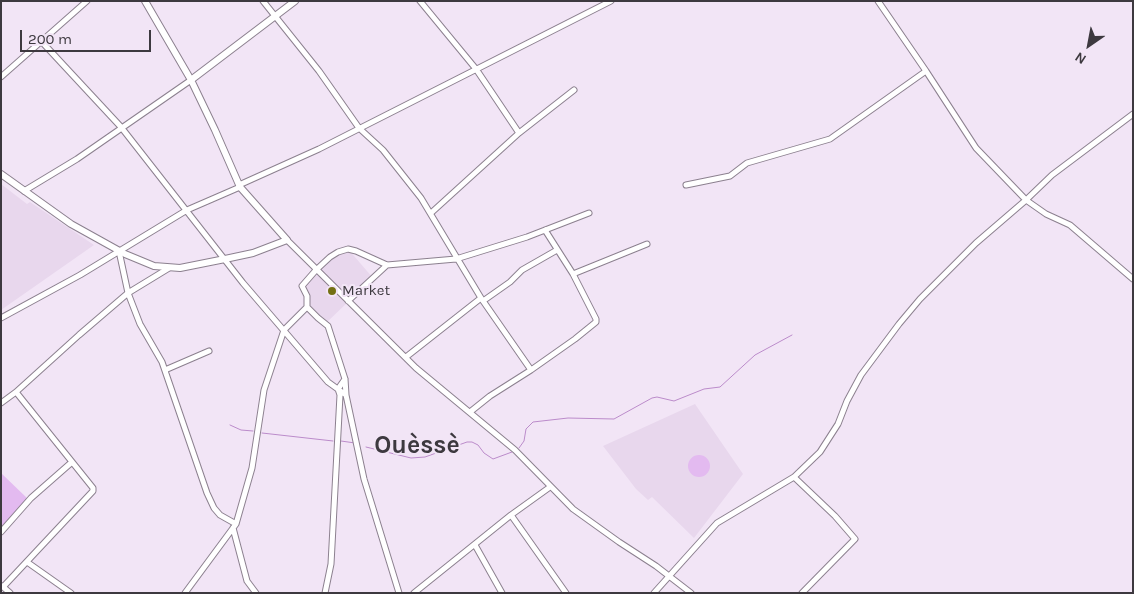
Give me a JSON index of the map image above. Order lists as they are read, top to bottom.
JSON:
{
  "districts": ["Ouèssè"],
  "places": ["Market"],
  "scale_bar": "200 m",
  "north": "bottom left"
}
